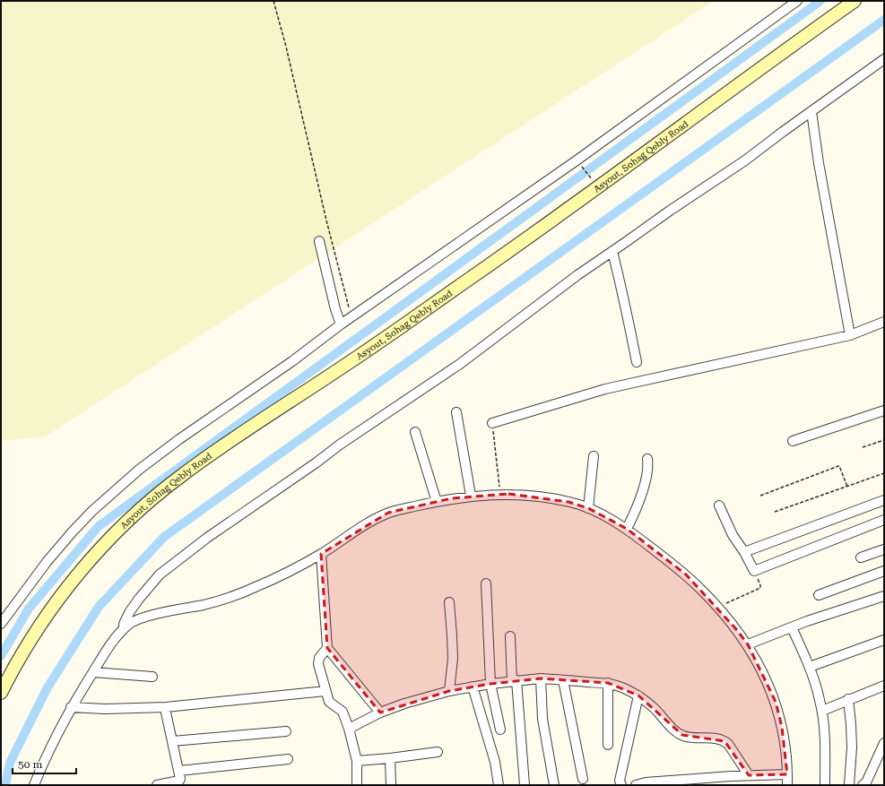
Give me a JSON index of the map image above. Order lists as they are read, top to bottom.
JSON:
{
  "streets": {
    "main road": ["Asyout, Sohag Qebly Road"]
  },
  "scale_bar": "50 m"
}
